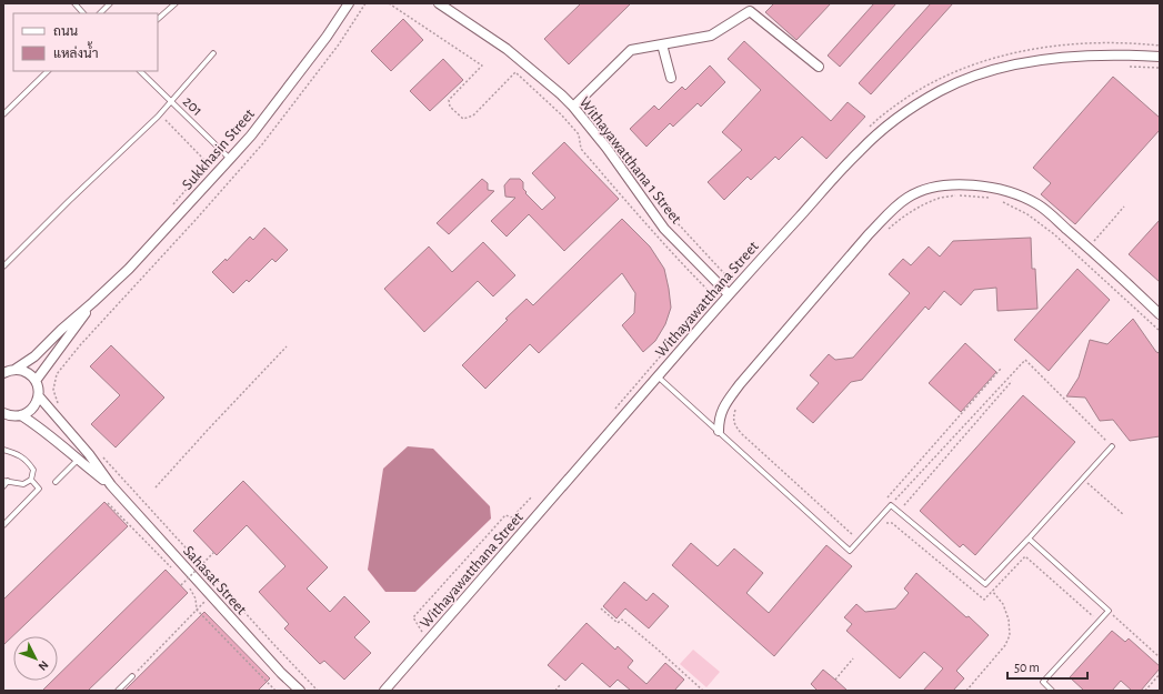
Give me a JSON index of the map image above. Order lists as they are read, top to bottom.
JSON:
{
  "streets": {
    "street": [
      "Sukkhasin Street",
      "Withayawatthana 1 Street",
      "Withayawatthana Street",
      "Sahasat Street"
    ],
    "lane": ["201"]
  },
  "crossings": [
    ["201", "Sukkhasin Street"],
    ["Withayawatthana 1 Street", "Withayawatthana Street"]
  ],
  "legend": ["ถนน", "แหล่งน้ำ"],
  "scale_bar": "50 m",
  "north": "bottom right"
}
